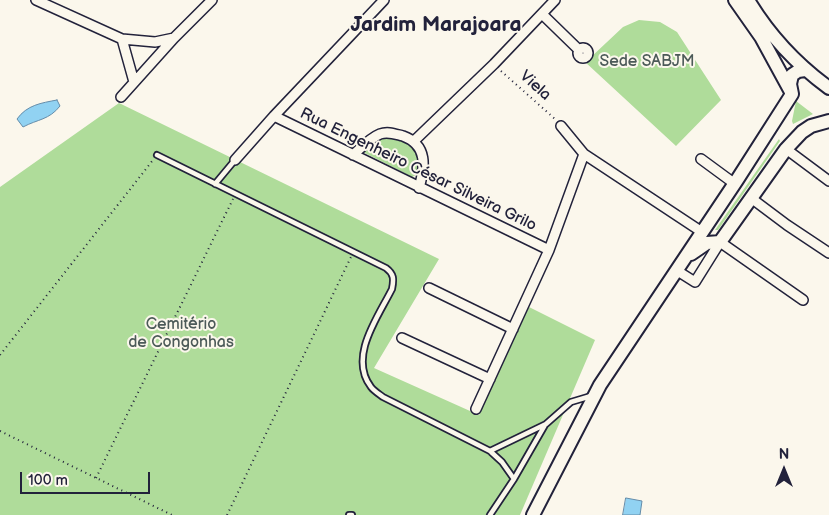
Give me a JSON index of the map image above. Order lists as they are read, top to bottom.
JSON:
{
  "streets": {
    "street": ["Rua Engenheiro César Silveira Grilo"],
    "path": ["Viela"]
  },
  "districts": ["Jardim Marajoara"],
  "parks": ["Sede SABJM", "Cemitério de Congonhas"],
  "scale_bar": "100 m",
  "north": "top"
}
